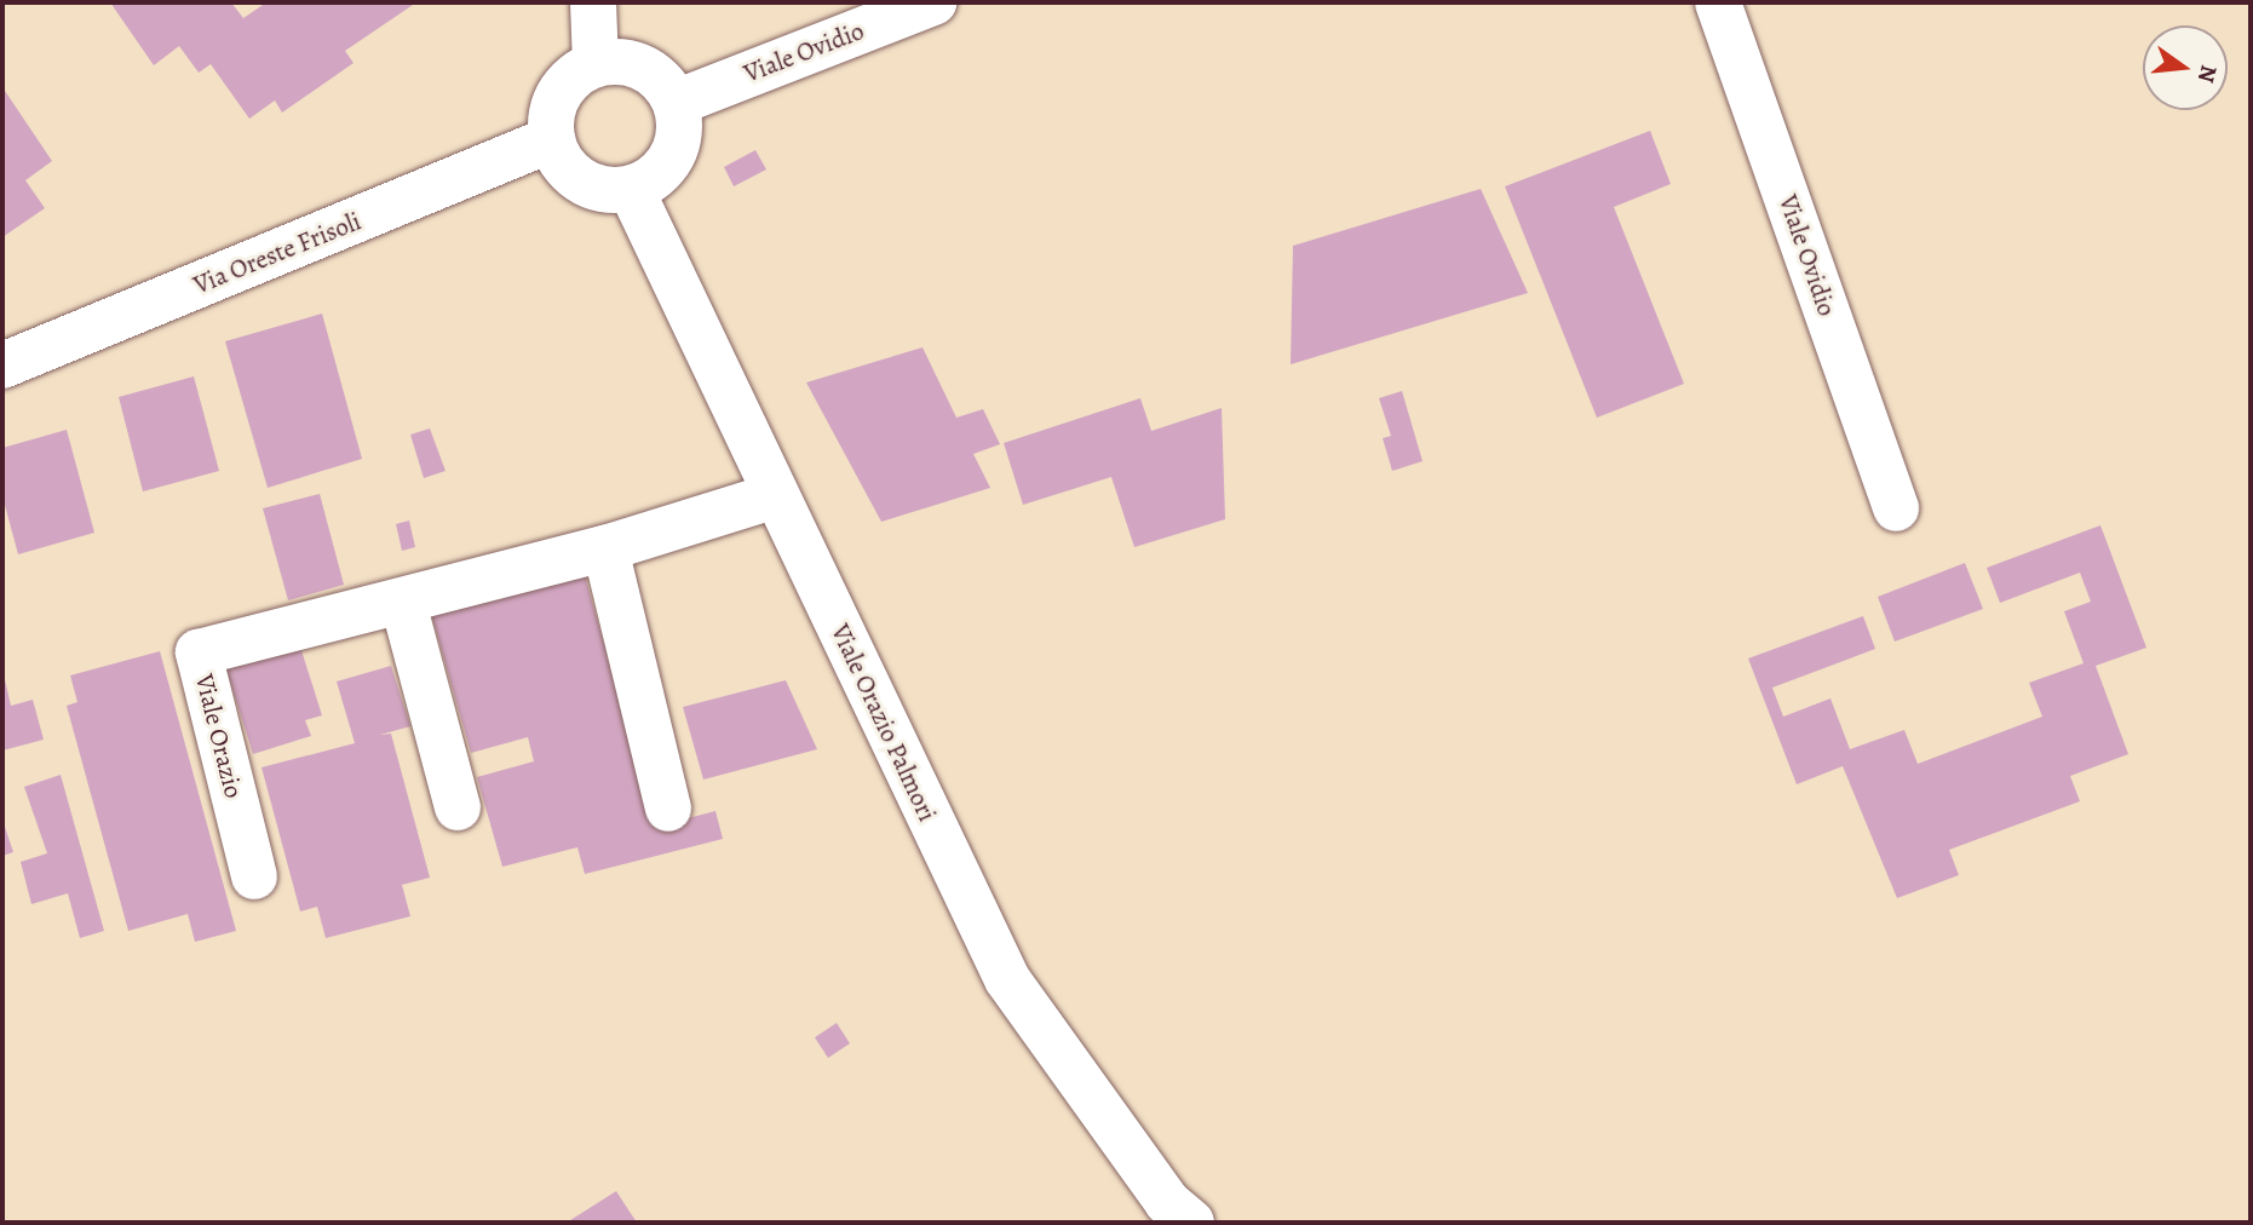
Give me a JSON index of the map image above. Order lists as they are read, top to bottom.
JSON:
{
  "streets": {
    "street": [
      "Viale Ovidio",
      "Via Oreste Frisoli",
      "Viale Orazio Palmori",
      "Viale Orazio"
    ]
  },
  "crossings": [
    ["Viale Ovidio", "Via Oreste Frisoli"],
    ["Viale Ovidio", "Viale Orazio Palmori"],
    ["Via Oreste Frisoli", "Viale Orazio Palmori"],
    ["Viale Orazio Palmori", "Viale Orazio"]
  ],
  "north": "right"
}
